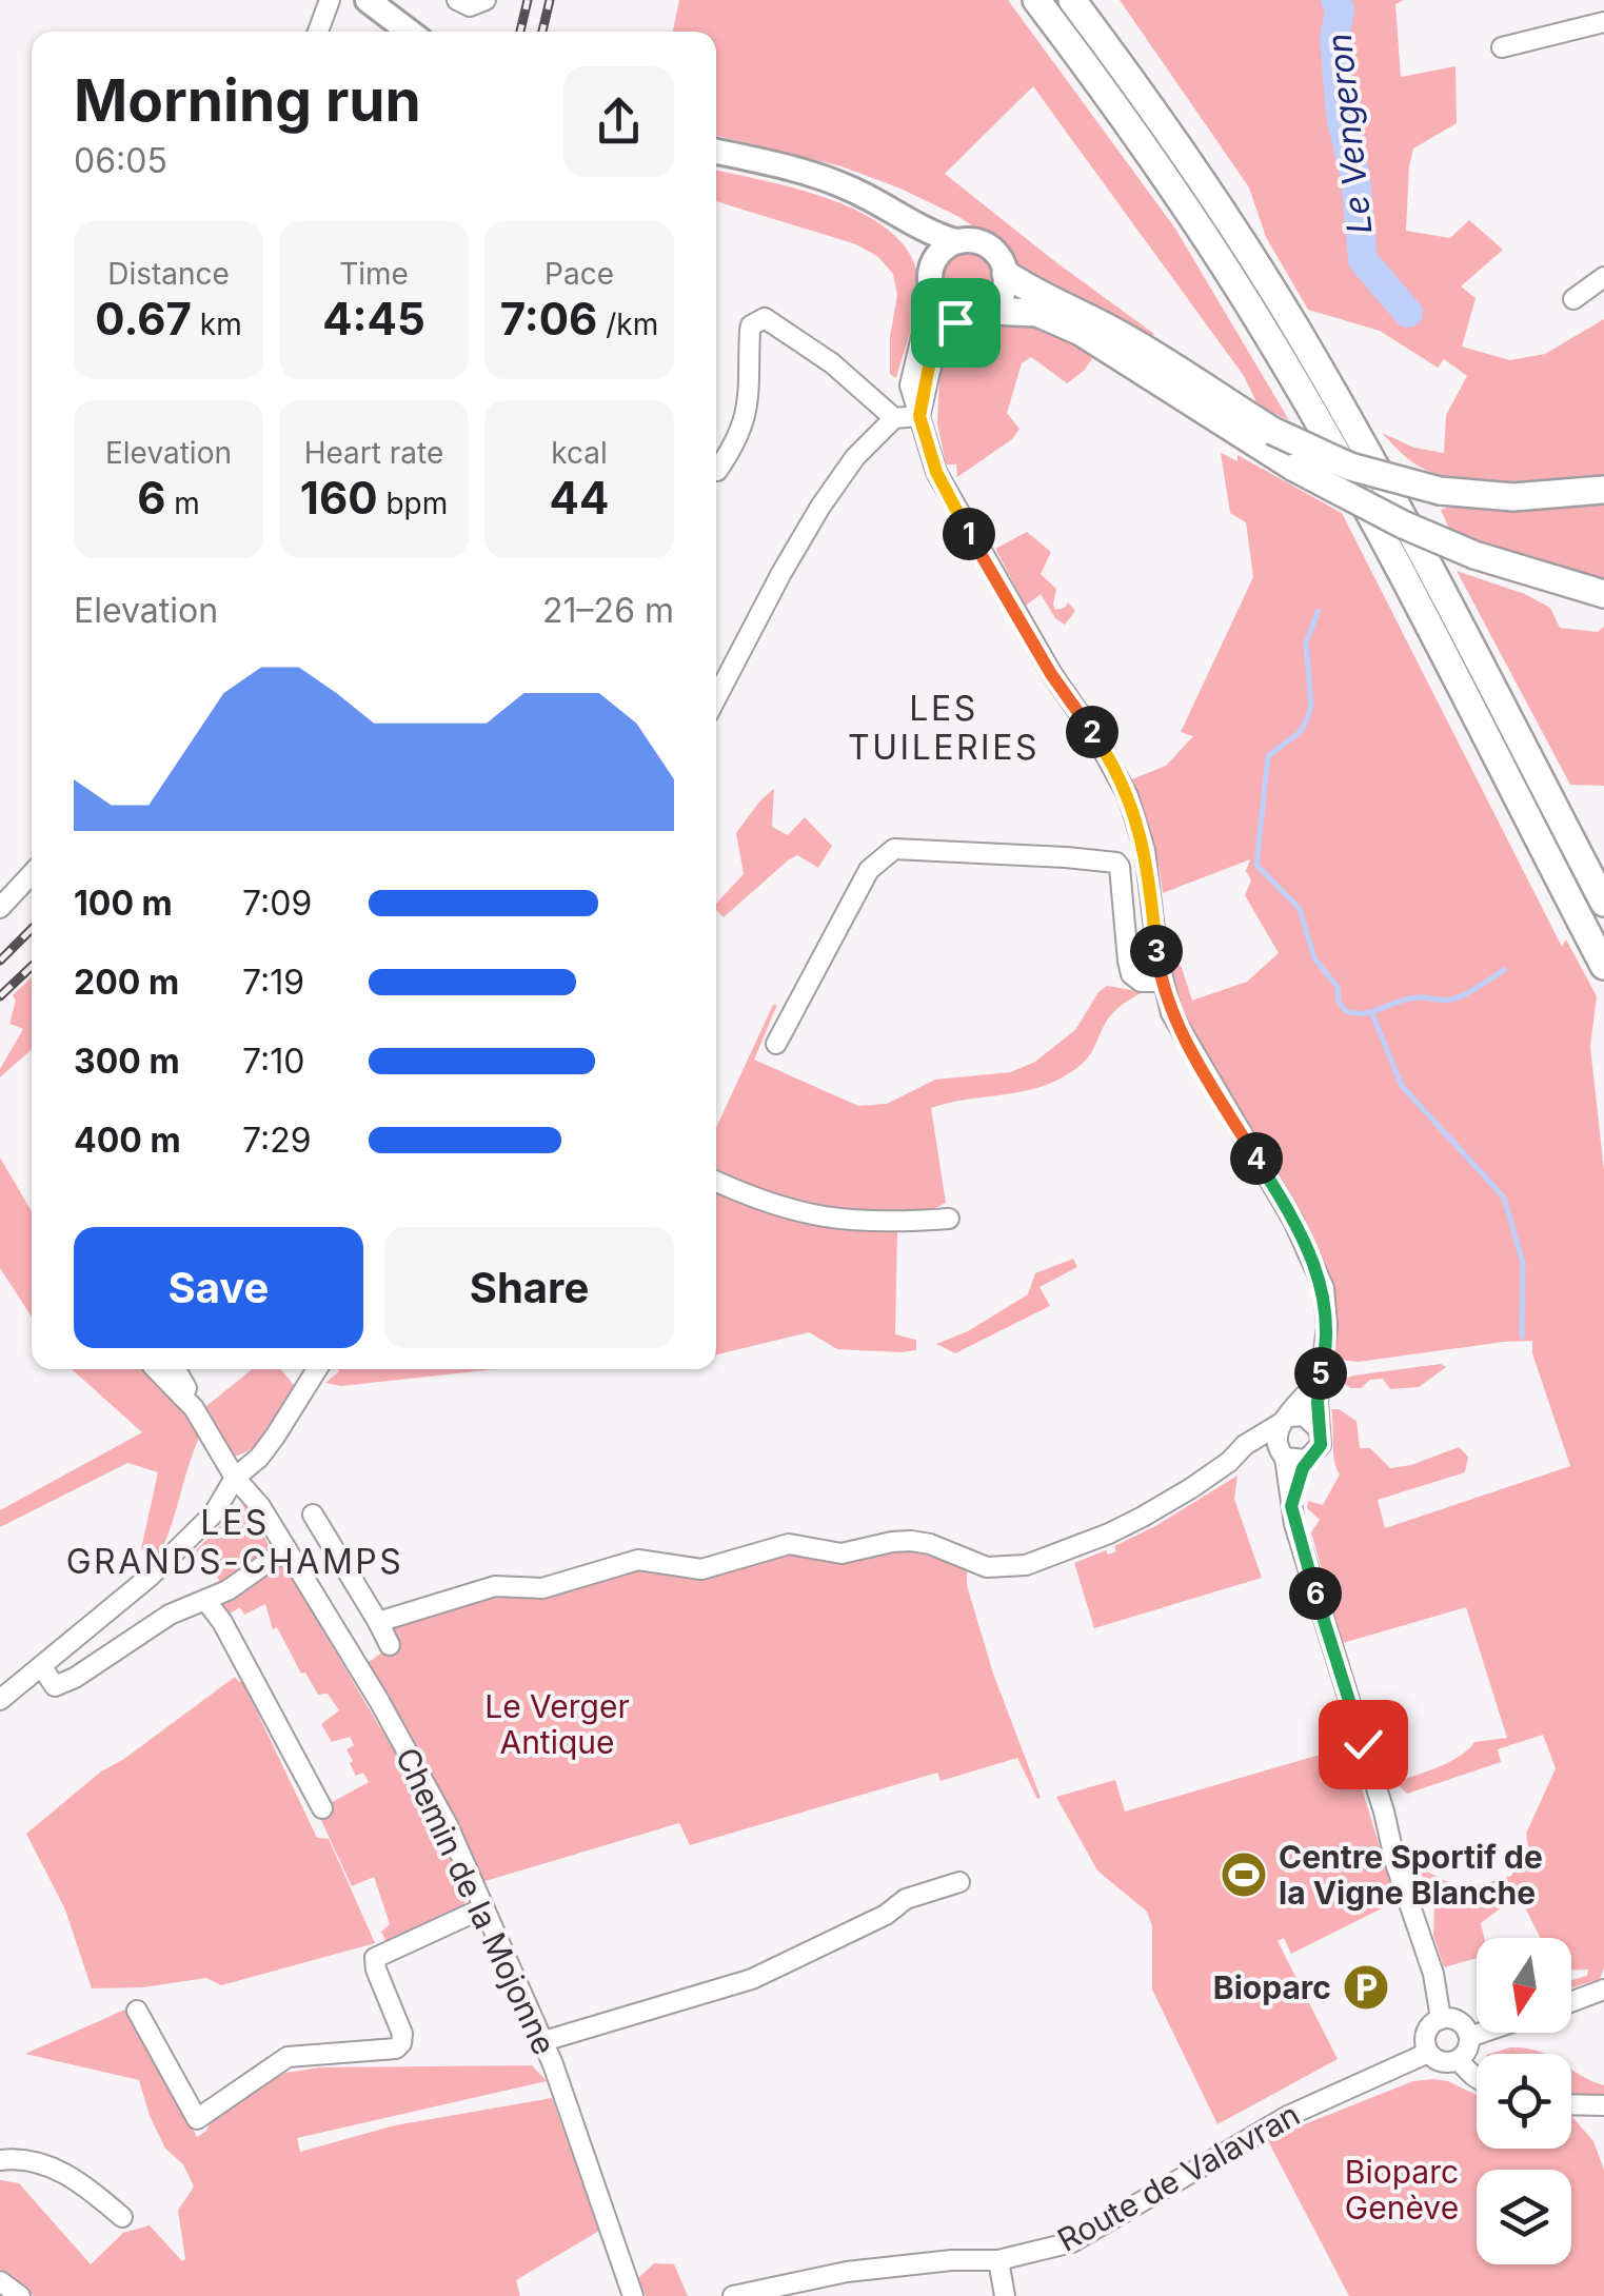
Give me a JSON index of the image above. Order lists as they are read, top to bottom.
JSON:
{
  "streets": {
    "street": ["Chemin de la Mojonne", "Route de Valavran"]
  },
  "districts": ["LES TUILERIES", "LES GRANDS-CHAMPS"],
  "water": ["Le Vengeron"],
  "parks": ["Le Verger Antique", "Bioparc Genève"],
  "places": {
    "sports": ["Centre Sportif de la Vigne Blanche"],
    "parking": ["Bioparc"]
  },
  "north": "bottom",
  "page": {
    "heading": ["Morning run", "06:05"],
    "stats": [
      ["Distance", "0.67 km"],
      ["Time", "4:45"],
      ["Pace", "7:06 /km"],
      ["Elevation", "6 m"],
      ["Heart rate", "160 bpm"],
      ["kcal", "44"]
    ],
    "pins": [
      "1",
      "2",
      "3",
      "4",
      "5",
      "6"
    ],
    "chart": ["Elevation", "21–26 m"],
    "list": [
      {
        "name": "100 m",
        "note": "7:09"
      },
      {
        "name": "200 m",
        "note": "7:19"
      },
      {
        "name": "300 m",
        "note": "7:10"
      },
      {
        "name": "400 m",
        "note": "7:29"
      }
    ],
    "buttons": ["Save", "Share"]
  }
}
